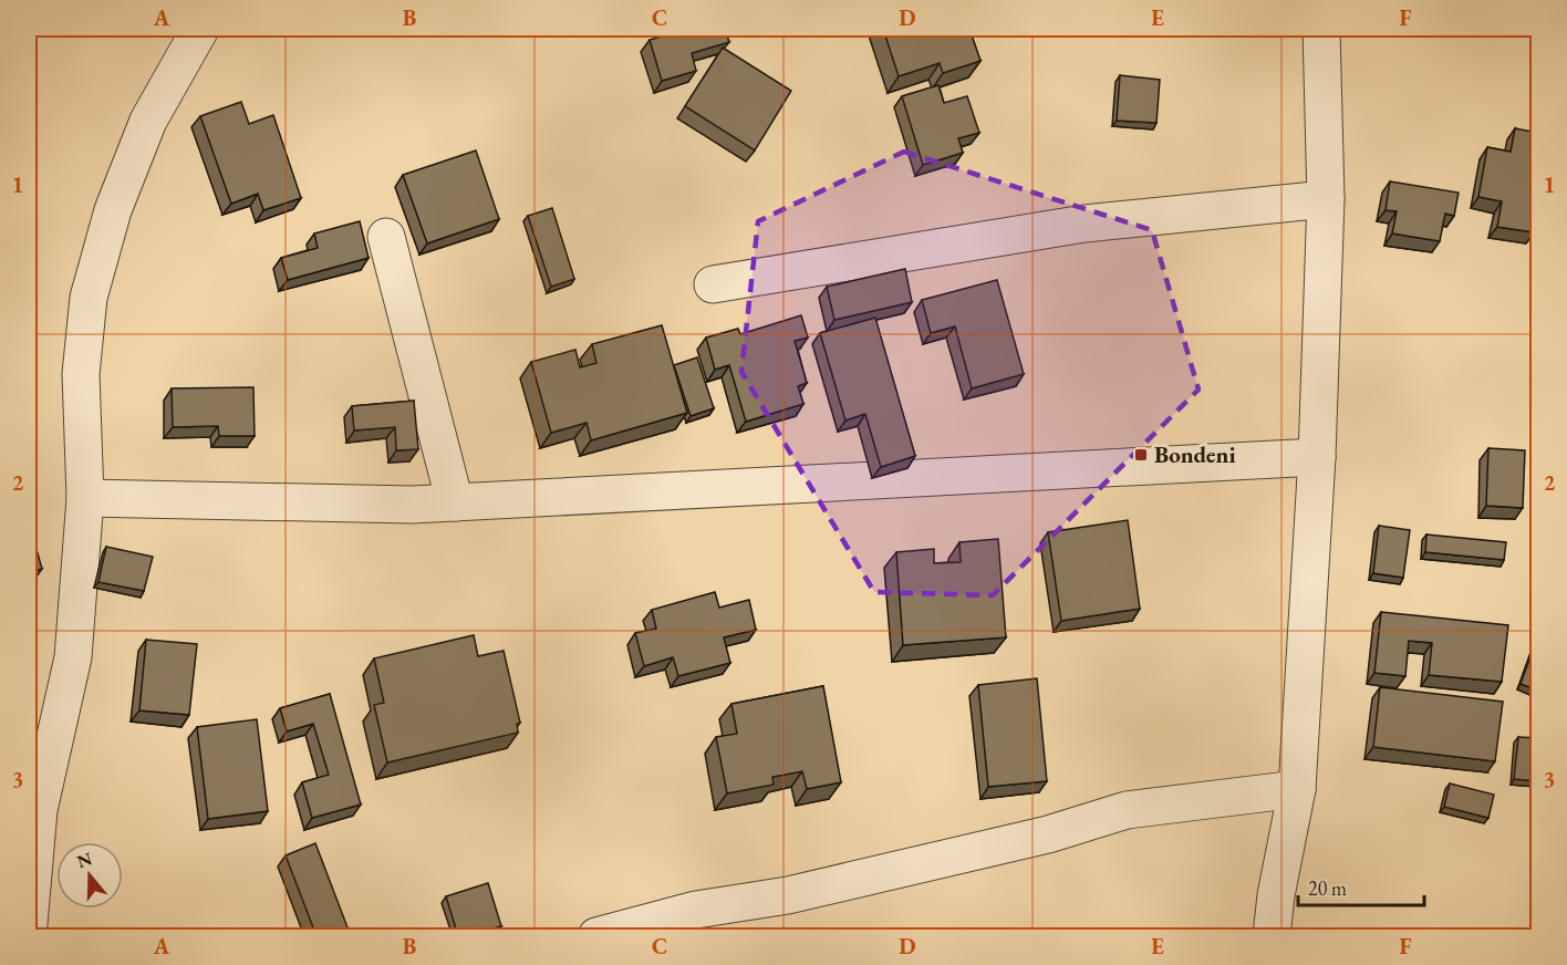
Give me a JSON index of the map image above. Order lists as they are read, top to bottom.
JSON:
{
  "places": {
    "transit": ["Bondeni"]
  },
  "scale_bar": "20 m",
  "north": "top",
  "grid": {
    "columns": [
      "A",
      "B",
      "C",
      "D",
      "E",
      "F"
    ],
    "rows": ["1", "2", "3"]
  }
}
